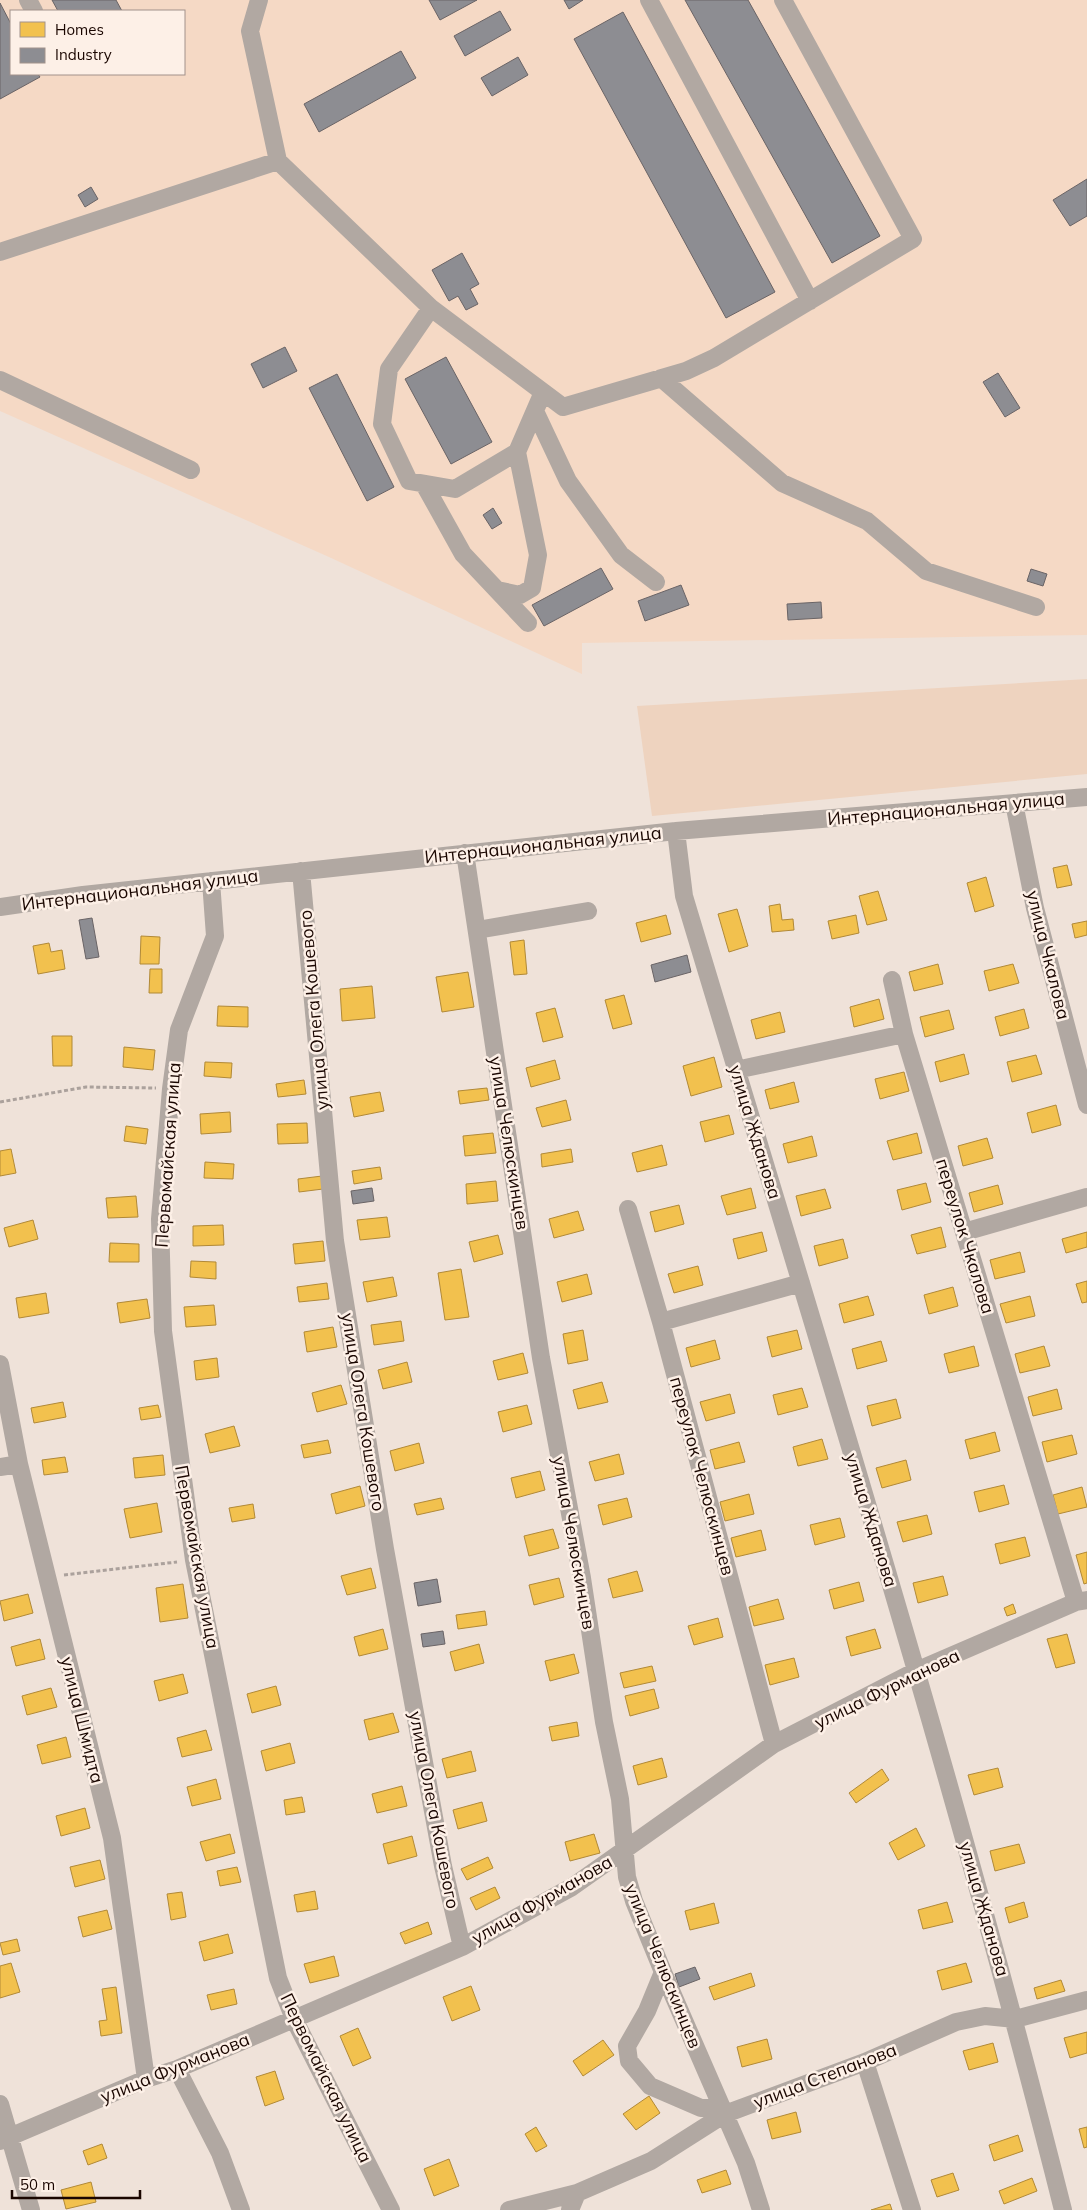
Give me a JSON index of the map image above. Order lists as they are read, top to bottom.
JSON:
{
  "streets": {
    "street": [
      "Интернациональная улица",
      "улица Чкалова",
      "улица Олега Кошевого",
      "улица Жданова",
      "улица Челюскинцев",
      "Первомайская улица",
      "переулок Чкалова",
      "переулок Челюскинцев",
      "улица Фурманова",
      "улица Шмидта",
      "улица Степанова"
    ]
  },
  "crossings": [
    ["Интернациональная улица", "улица Чкалова"],
    ["Интернациональная улица", "улица Олега Кошевого"],
    ["Интернациональная улица", "улица Жданова"],
    ["Интернациональная улица", "улица Челюскинцев"],
    ["Интернациональная улица", "Первомайская улица"],
    ["улица Олега Кошевого", "улица Фурманова"],
    ["улица Жданова", "улица Фурманова"],
    ["улица Жданова", "улица Степанова"],
    ["улица Челюскинцев", "улица Фурманова"],
    ["улица Челюскинцев", "улица Степанова"],
    ["Первомайская улица", "улица Фурманова"],
    ["переулок Чкалова", "улица Фурманова"],
    ["переулок Челюскинцев", "улица Фурманова"],
    ["улица Фурманова", "улица Шмидта"]
  ],
  "legend": ["Homes", "Industry"],
  "scale_bar": "50 m"
}
